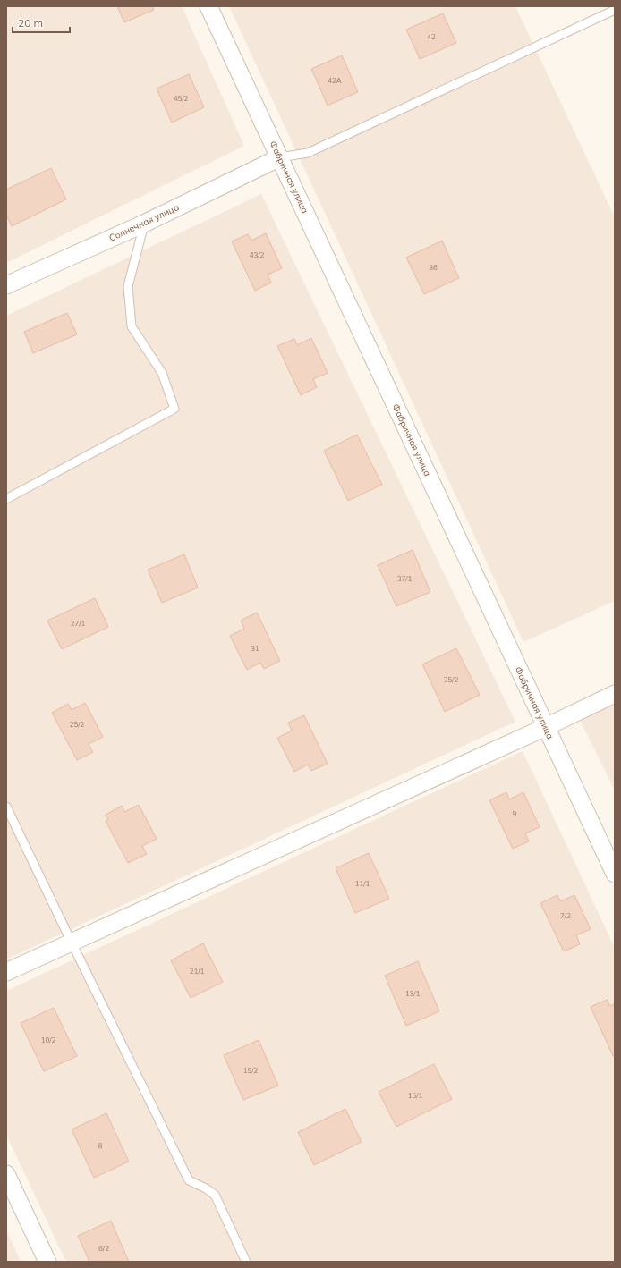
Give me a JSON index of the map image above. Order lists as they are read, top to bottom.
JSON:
{
  "streets": {
    "street": ["Фабричная улица", "Солнечная улица"]
  },
  "crossings": [
    ["Фабричная улица", "Солнечная улица"]
  ],
  "house_numbers": [
    "42",
    "42А",
    "45/2",
    "43/2",
    "36",
    "37/1",
    "27/1",
    "31",
    "35/2",
    "25/2",
    "9",
    "11/1",
    "7/2",
    "21/1",
    "13/1",
    "10/2",
    "19/2",
    "15/1",
    "8",
    "6/2"
  ],
  "scale_bar": "20 m"
}
